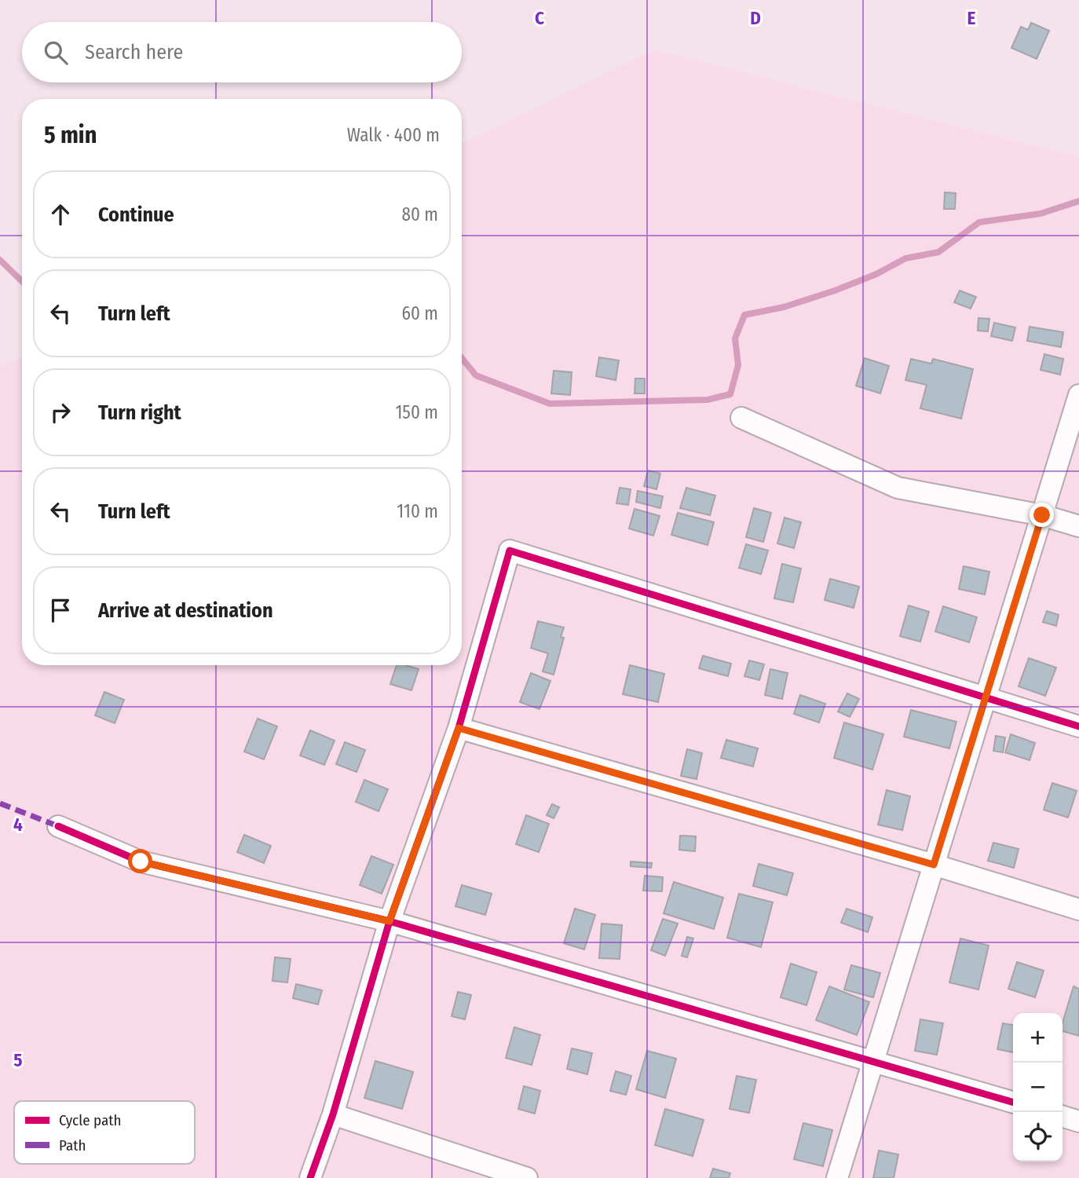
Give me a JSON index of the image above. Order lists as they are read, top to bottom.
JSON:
{
  "legend": ["Cycle path", "Path"],
  "page": {
    "search": "Search here",
    "heading": ["5 min", "Walk · 400 m"],
    "list": [
      ["Continue", "80 m"],
      ["Turn left", "60 m"],
      ["Turn right", "150 m"],
      ["Turn left", "110 m"],
      "Arrive at destination"
    ],
    "map_buttons": ["+", "−"]
  },
  "grid": {
    "columns": ["C", "D", "E"],
    "rows": ["4", "5"]
  }
}
